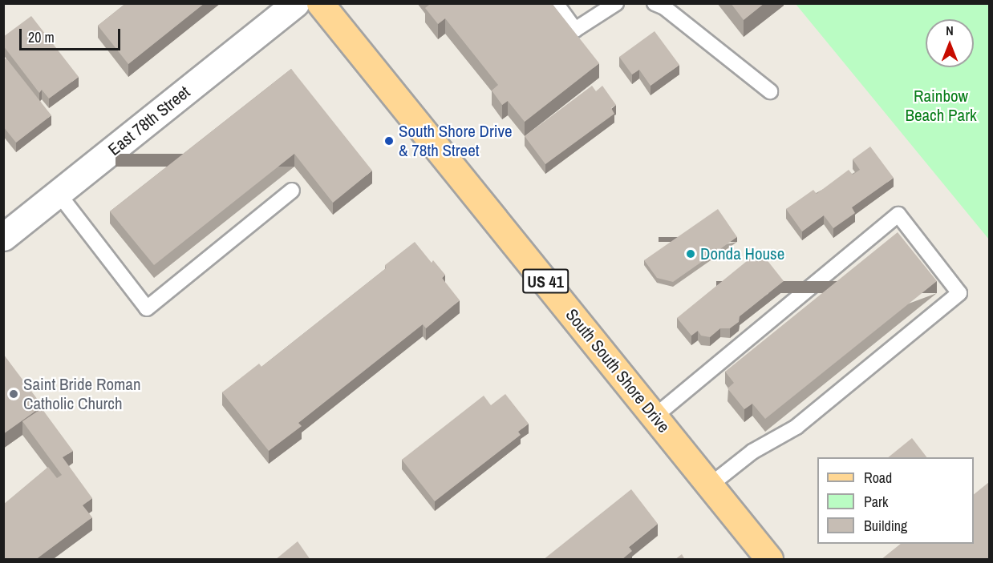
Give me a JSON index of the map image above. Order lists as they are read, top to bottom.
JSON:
{
  "streets": {
    "main road": ["US 41", "South South Shore Drive"],
    "street": ["East 78th Street"]
  },
  "parks": ["Rainbow Beach Park"],
  "places": ["South Shore Drive & 78th Street", "Donda House", "Saint Bride Roman Catholic Church"],
  "legend": ["Road", "Park", "Building"],
  "scale_bar": "20 m",
  "north": "top"
}
